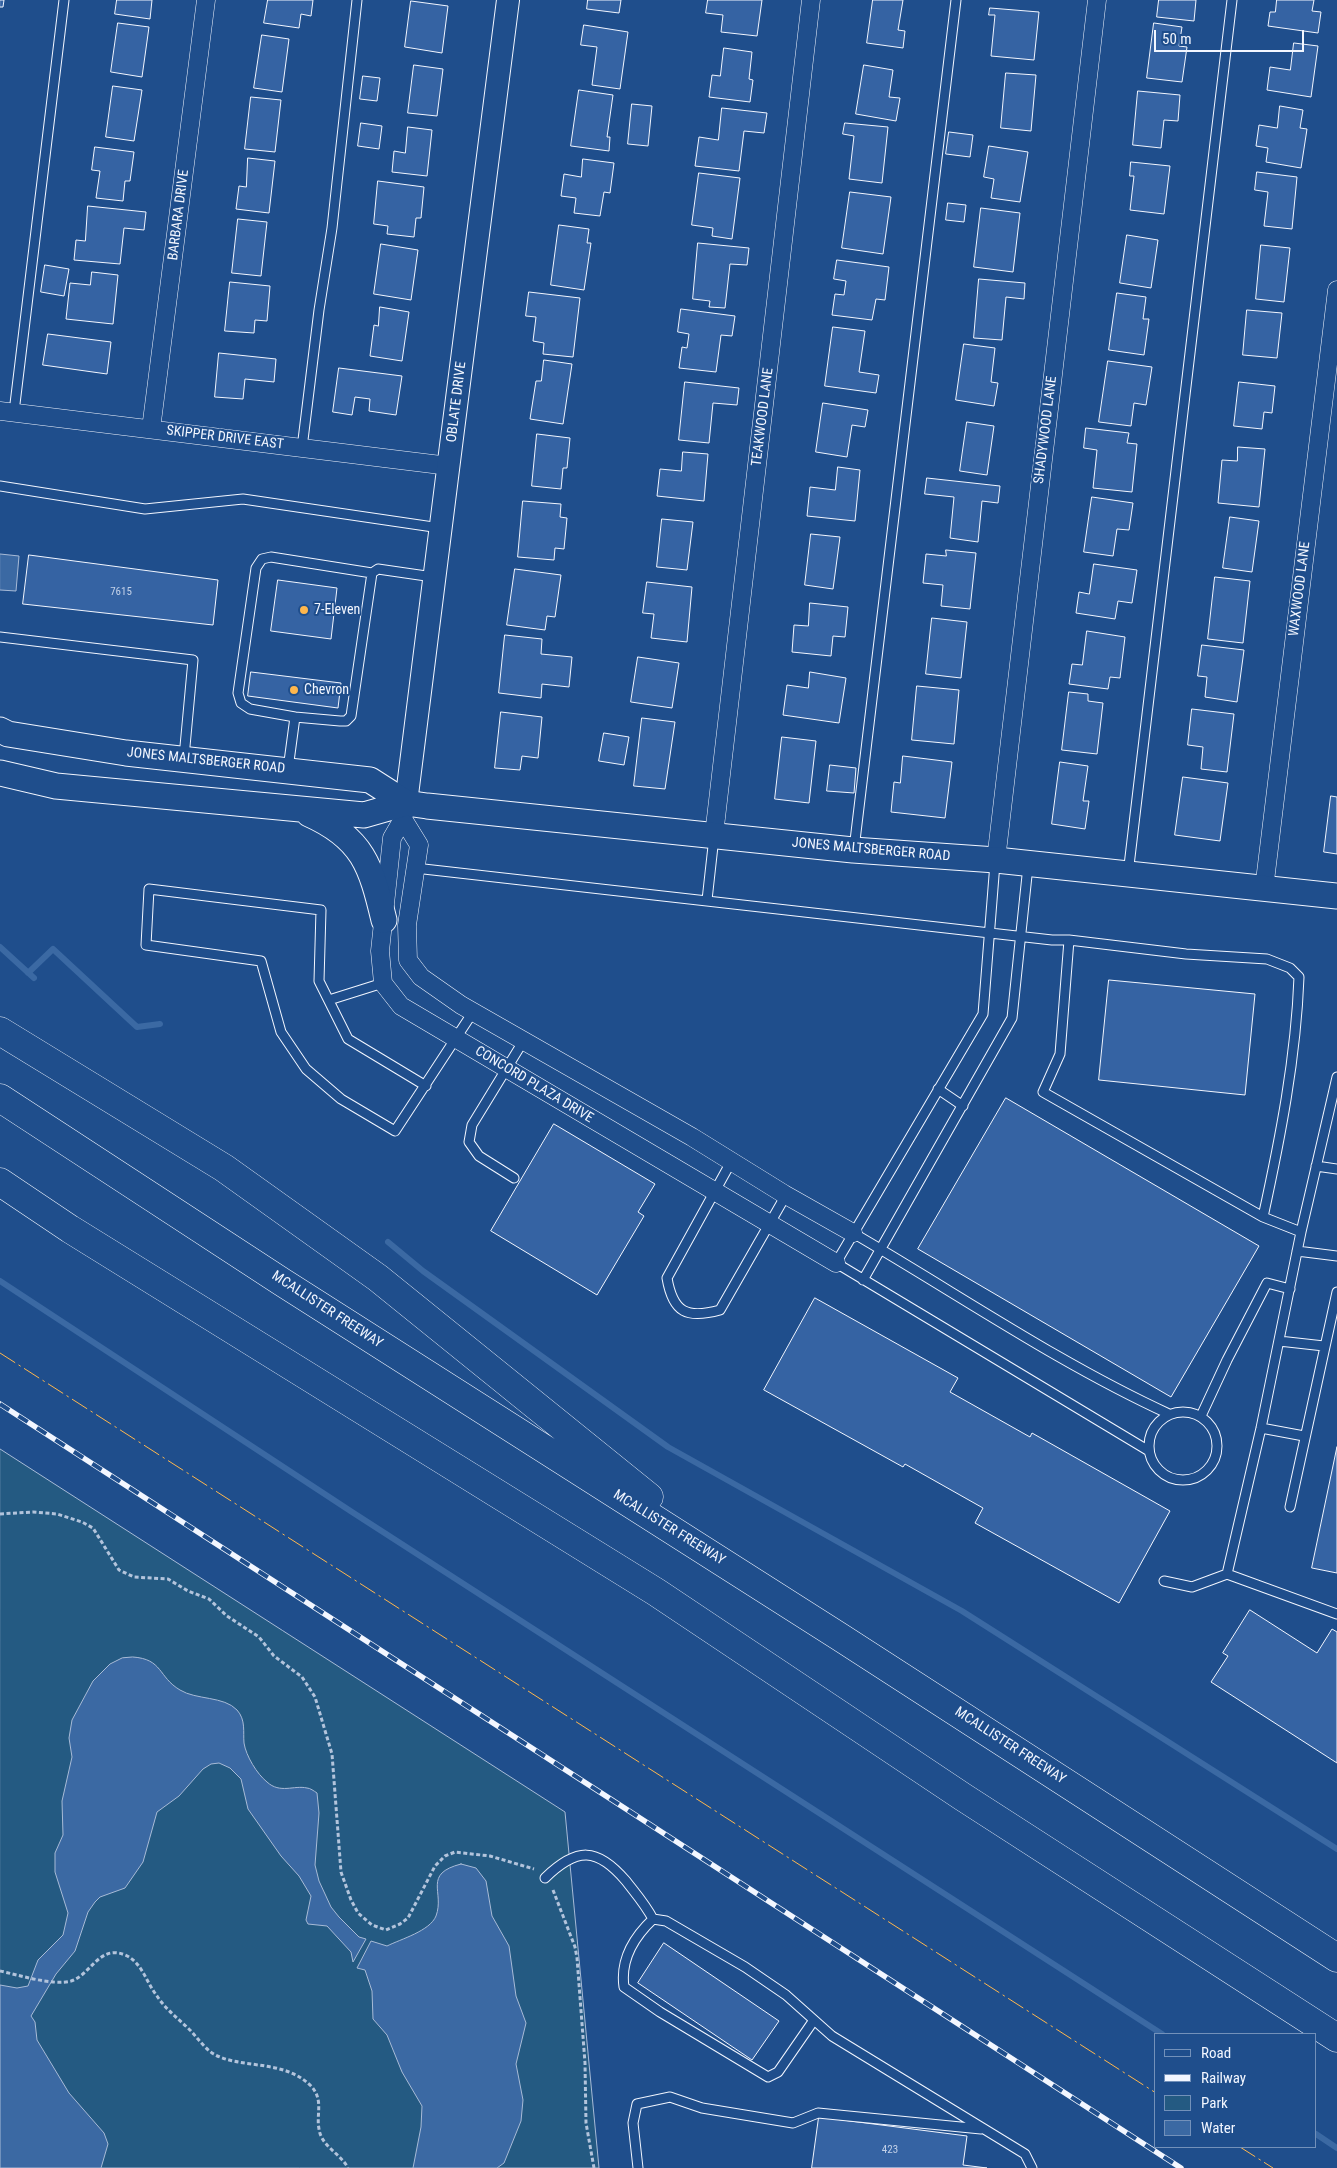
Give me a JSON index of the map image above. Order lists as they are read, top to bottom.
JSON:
{
  "streets": {
    "highway": ["MCALLISTER FREEWAY"],
    "main road": ["JONES MALTSBERGER ROAD"],
    "street": [
      "BARBARA DRIVE",
      "OBLATE DRIVE",
      "TEAKWOOD LANE",
      "SHADYWOOD LANE",
      "SKIPPER DRIVE EAST",
      "WAXWOOD LANE",
      "CONCORD PLAZA DRIVE"
    ]
  },
  "crossings": [
    ["BARBARA DRIVE", "SKIPPER DRIVE EAST"],
    ["OBLATE DRIVE", "SKIPPER DRIVE EAST"],
    ["OBLATE DRIVE", "JONES MALTSBERGER ROAD"],
    ["TEAKWOOD LANE", "JONES MALTSBERGER ROAD"],
    ["SHADYWOOD LANE", "JONES MALTSBERGER ROAD"],
    ["WAXWOOD LANE", "JONES MALTSBERGER ROAD"]
  ],
  "places": ["7-Eleven", "Chevron"],
  "house_numbers": ["7615", "423"],
  "legend": [
    "Road",
    "Railway",
    "Park",
    "Water"
  ],
  "scale_bar": "50 m"
}
